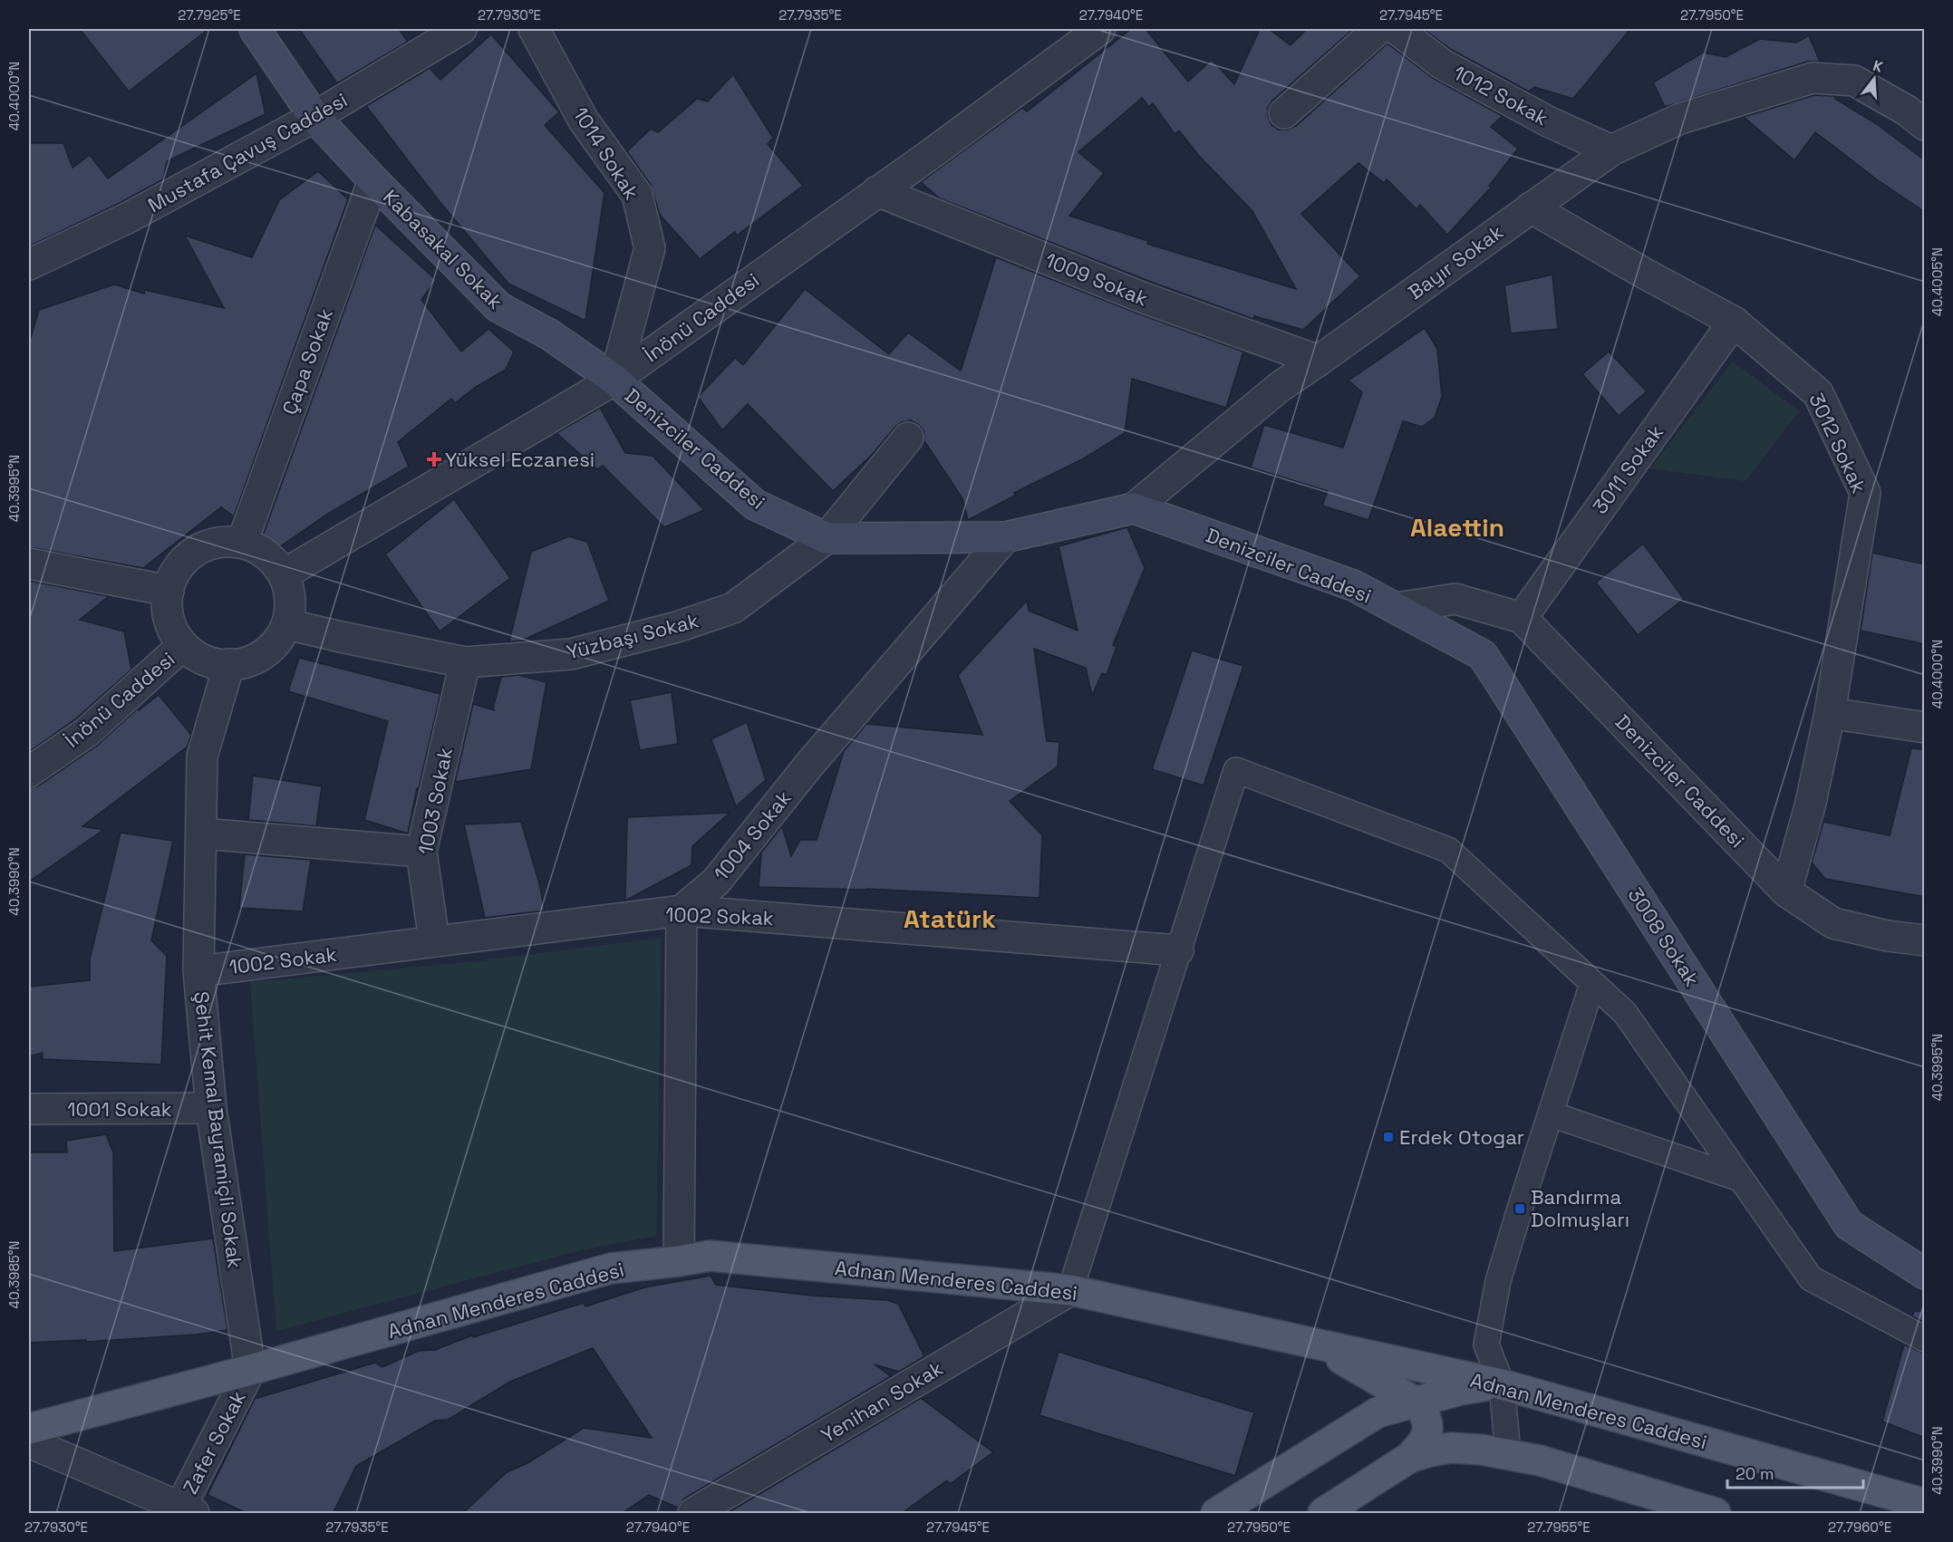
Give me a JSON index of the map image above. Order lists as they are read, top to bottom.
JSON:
{
  "streets": {
    "main road": [
      "Kabasakal Sokak",
      "Denizciler Caddesi",
      "3008 Sokak",
      "Adnan Menderes Caddesi"
    ],
    "street": [
      "1012 Sokak",
      "Mustafa Çavuş Caddesi",
      "1014 Sokak",
      "Bayır Sokak",
      "1009 Sokak",
      "İnönü Caddesi",
      "Çapa Sokak",
      "3012 Sokak",
      "3011 Sokak",
      "Yüzbaşı Sokak",
      "1003 Sokak",
      "1004 Sokak",
      "1002 Sokak",
      "1001 Sokak",
      "Şehit Kemal Bayramiçli Sokak",
      "Yenihan Sokak",
      "Zafer Sokak"
    ]
  },
  "crossings": [
    ["1012 Sokak", "Bayır Sokak"],
    ["Mustafa Çavuş Caddesi", "Kabasakal Sokak"],
    ["1014 Sokak", "Kabasakal Sokak"],
    ["1014 Sokak", "İnönü Caddesi"],
    ["1014 Sokak", "Denizciler Caddesi"],
    ["Kabasakal Sokak", "İnönü Caddesi"],
    ["Kabasakal Sokak", "Çapa Sokak"],
    ["Kabasakal Sokak", "Denizciler Caddesi"],
    ["Bayır Sokak", "1009 Sokak"],
    ["Bayır Sokak", "3012 Sokak"],
    ["Bayır Sokak", "Denizciler Caddesi"],
    ["1009 Sokak", "İnönü Caddesi"],
    ["İnönü Caddesi", "Çapa Sokak"],
    ["İnönü Caddesi", "Denizciler Caddesi"],
    ["İnönü Caddesi", "Yüzbaşı Sokak"],
    ["İnönü Caddesi", "Şehit Kemal Bayramiçli Sokak"],
    ["Çapa Sokak", "Yüzbaşı Sokak"],
    ["Çapa Sokak", "Şehit Kemal Bayramiçli Sokak"],
    ["3012 Sokak", "Denizciler Caddesi"],
    ["3012 Sokak", "3011 Sokak"],
    ["Denizciler Caddesi", "3011 Sokak"],
    ["Denizciler Caddesi", "Yüzbaşı Sokak"],
    ["Denizciler Caddesi", "1004 Sokak"],
    ["Denizciler Caddesi", "3008 Sokak"],
    ["Yüzbaşı Sokak", "1003 Sokak"],
    ["Yüzbaşı Sokak", "Şehit Kemal Bayramiçli Sokak"],
    ["1003 Sokak", "1002 Sokak"],
    ["1004 Sokak", "1002 Sokak"],
    ["1002 Sokak", "Şehit Kemal Bayramiçli Sokak"],
    ["1001 Sokak", "Şehit Kemal Bayramiçli Sokak"],
    ["Şehit Kemal Bayramiçli Sokak", "Adnan Menderes Caddesi"],
    ["Şehit Kemal Bayramiçli Sokak", "Zafer Sokak"],
    ["Adnan Menderes Caddesi", "Yenihan Sokak"],
    ["Adnan Menderes Caddesi", "Zafer Sokak"]
  ],
  "districts": ["Alaettin", "Atatürk"],
  "places": {
    "health": ["Yüksel Eczanesi"],
    "transit": ["Erdek Otogar", "Bandırma Dolmuşları"]
  },
  "scale_bar": "20 m",
  "north": "top",
  "coordinates": [
    "27.7925°E",
    "27.7930°E",
    "27.7935°E",
    "27.7940°E",
    "27.7945°E",
    "27.7950°E",
    "40.4000°N",
    "40.4005°N",
    "40.3995°N",
    "40.3990°N",
    "40.3985°N",
    "27.7955°E",
    "27.7960°E"
  ]
}
